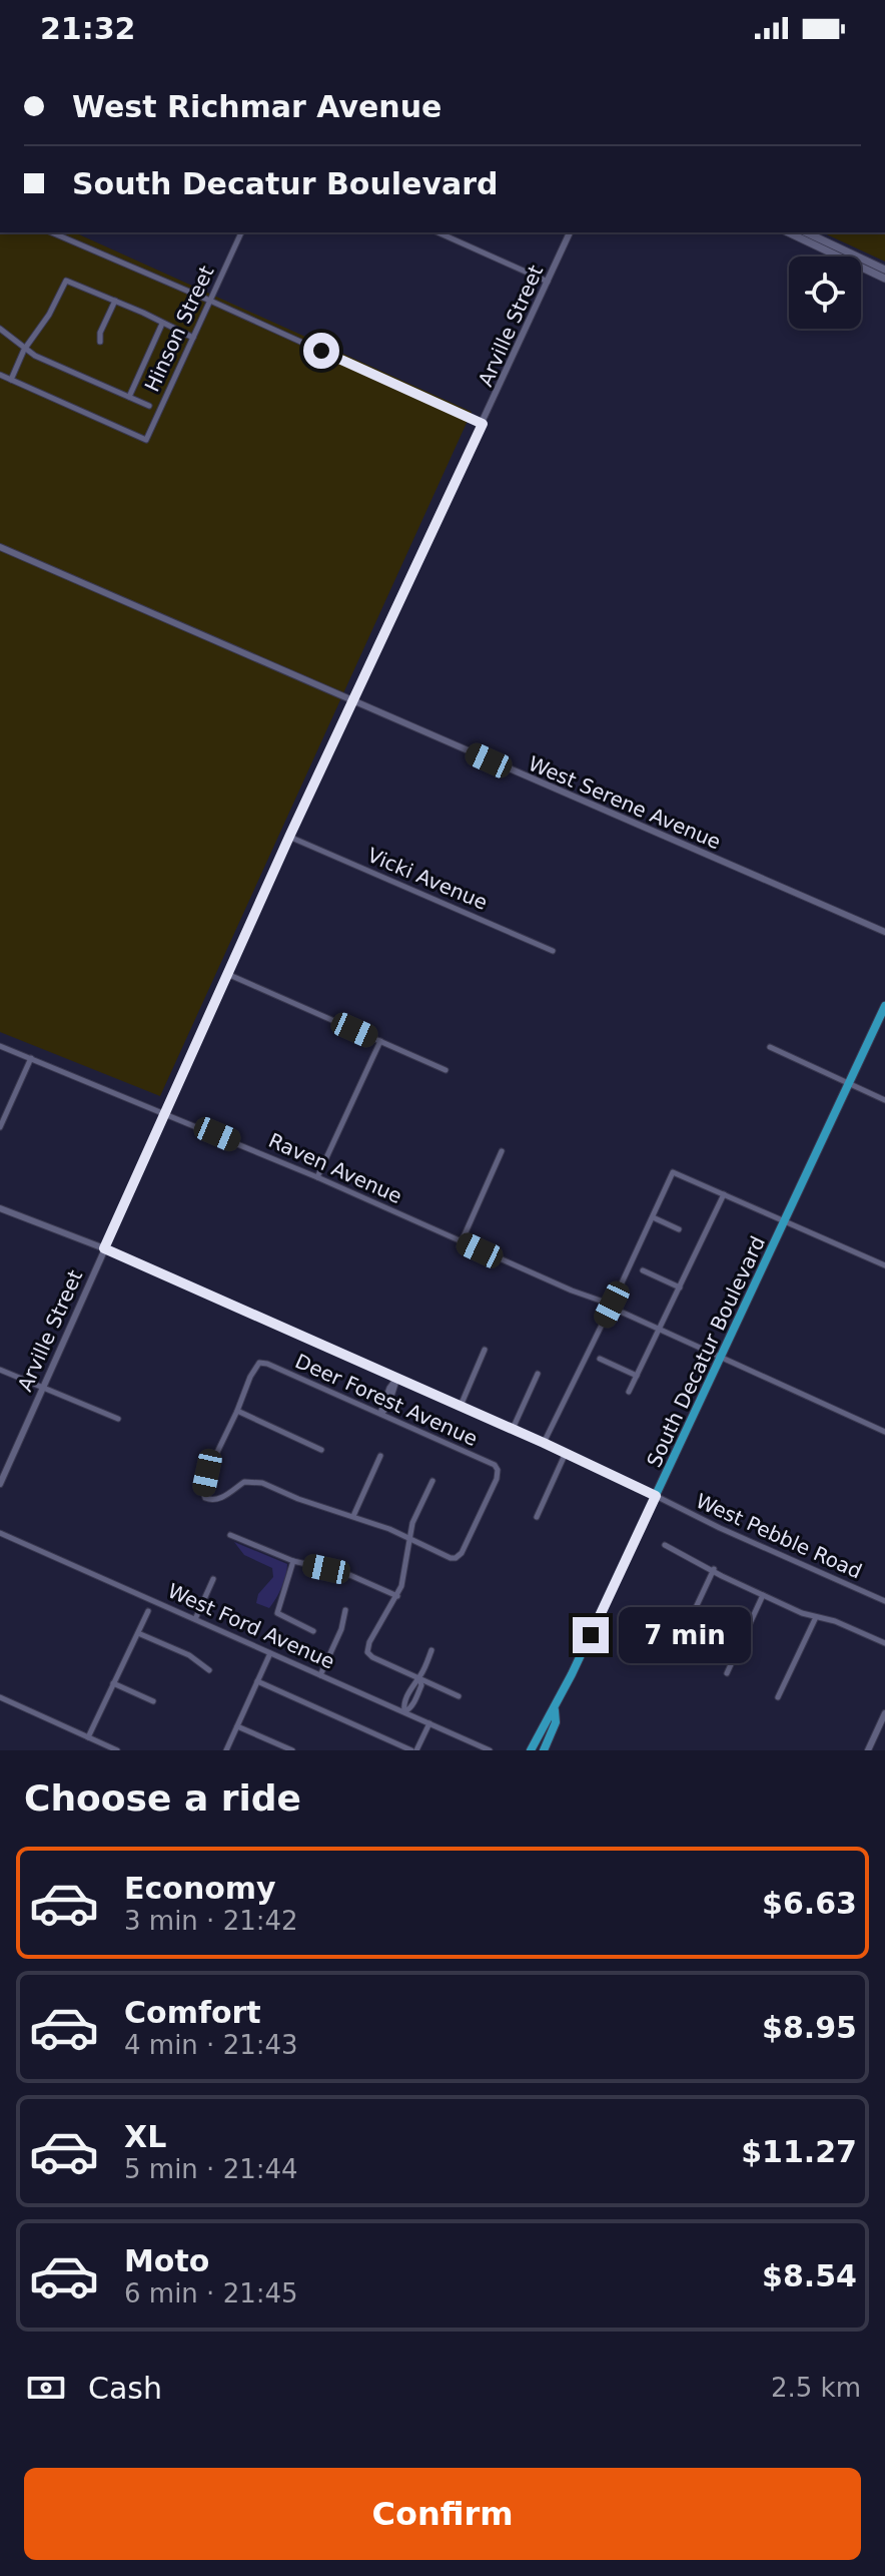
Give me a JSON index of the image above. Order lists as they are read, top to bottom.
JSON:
{
  "streets": {
    "main road": ["South Decatur Boulevard"],
    "street": [
      "Arville Street",
      "Hinson Street",
      "West Serene Avenue",
      "Vicki Avenue",
      "Raven Avenue",
      "Deer Forest Avenue",
      "West Pebble Road",
      "West Ford Avenue"
    ]
  },
  "crossings": [
    ["Arville Street", "West Serene Avenue"],
    ["Arville Street", "Vicki Avenue"],
    ["Arville Street", "Raven Avenue"],
    ["Arville Street", "West Pebble Road"],
    ["South Decatur Boulevard", "West Pebble Road"]
  ],
  "page": {
    "status": "21:32",
    "banner": ["West Richmar Avenue", "South Decatur Boulevard"],
    "bubble": "7 min",
    "heading": "Choose a ride",
    "list": [
      {
        "name": "Economy",
        "note": "3 min · 21:42",
        "value": "$6.63"
      },
      {
        "name": "Comfort",
        "note": "4 min · 21:43",
        "value": "$8.95"
      },
      {
        "name": "XL",
        "note": "5 min · 21:44",
        "value": "$11.27"
      },
      {
        "name": "Moto",
        "note": "6 min · 21:45",
        "value": "$8.54"
      }
    ],
    "pay": ["Cash", "2.5 km"],
    "buttons": "Confirm"
  }
}
